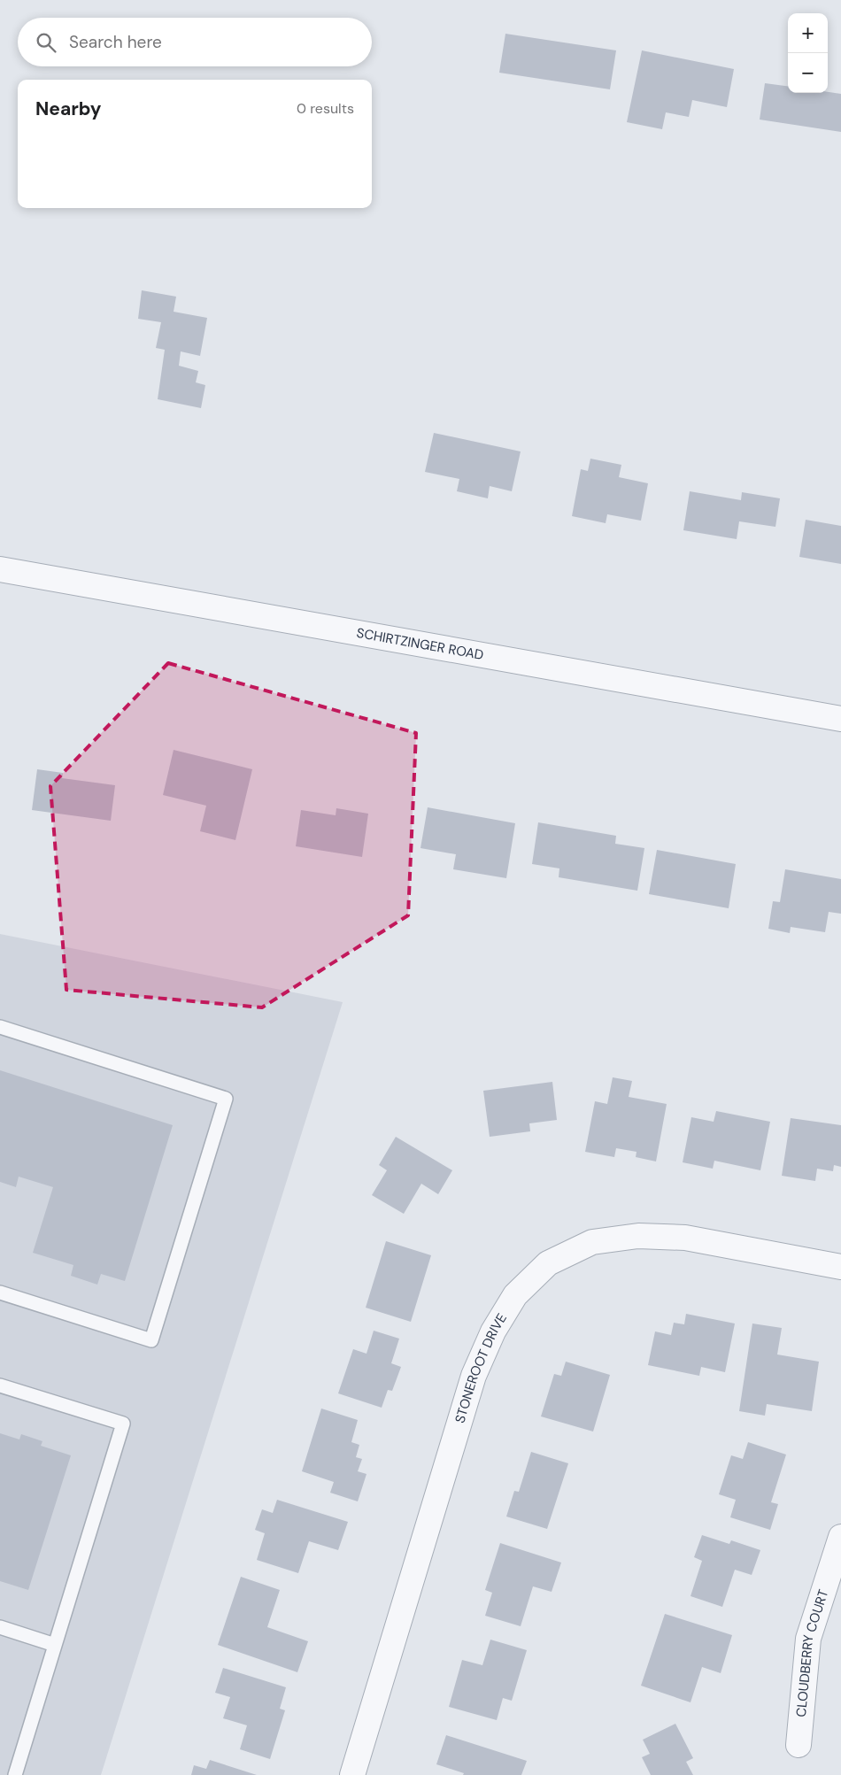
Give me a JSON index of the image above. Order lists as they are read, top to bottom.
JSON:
{
  "streets": {
    "street": ["SCHIRTZINGER ROAD", "STONEROOT DRIVE", "CLOUDBERRY COURT"]
  },
  "page": {
    "map_buttons": ["+", "−"],
    "search": "Search here",
    "heading": ["Nearby", "0 results"]
  }
}
